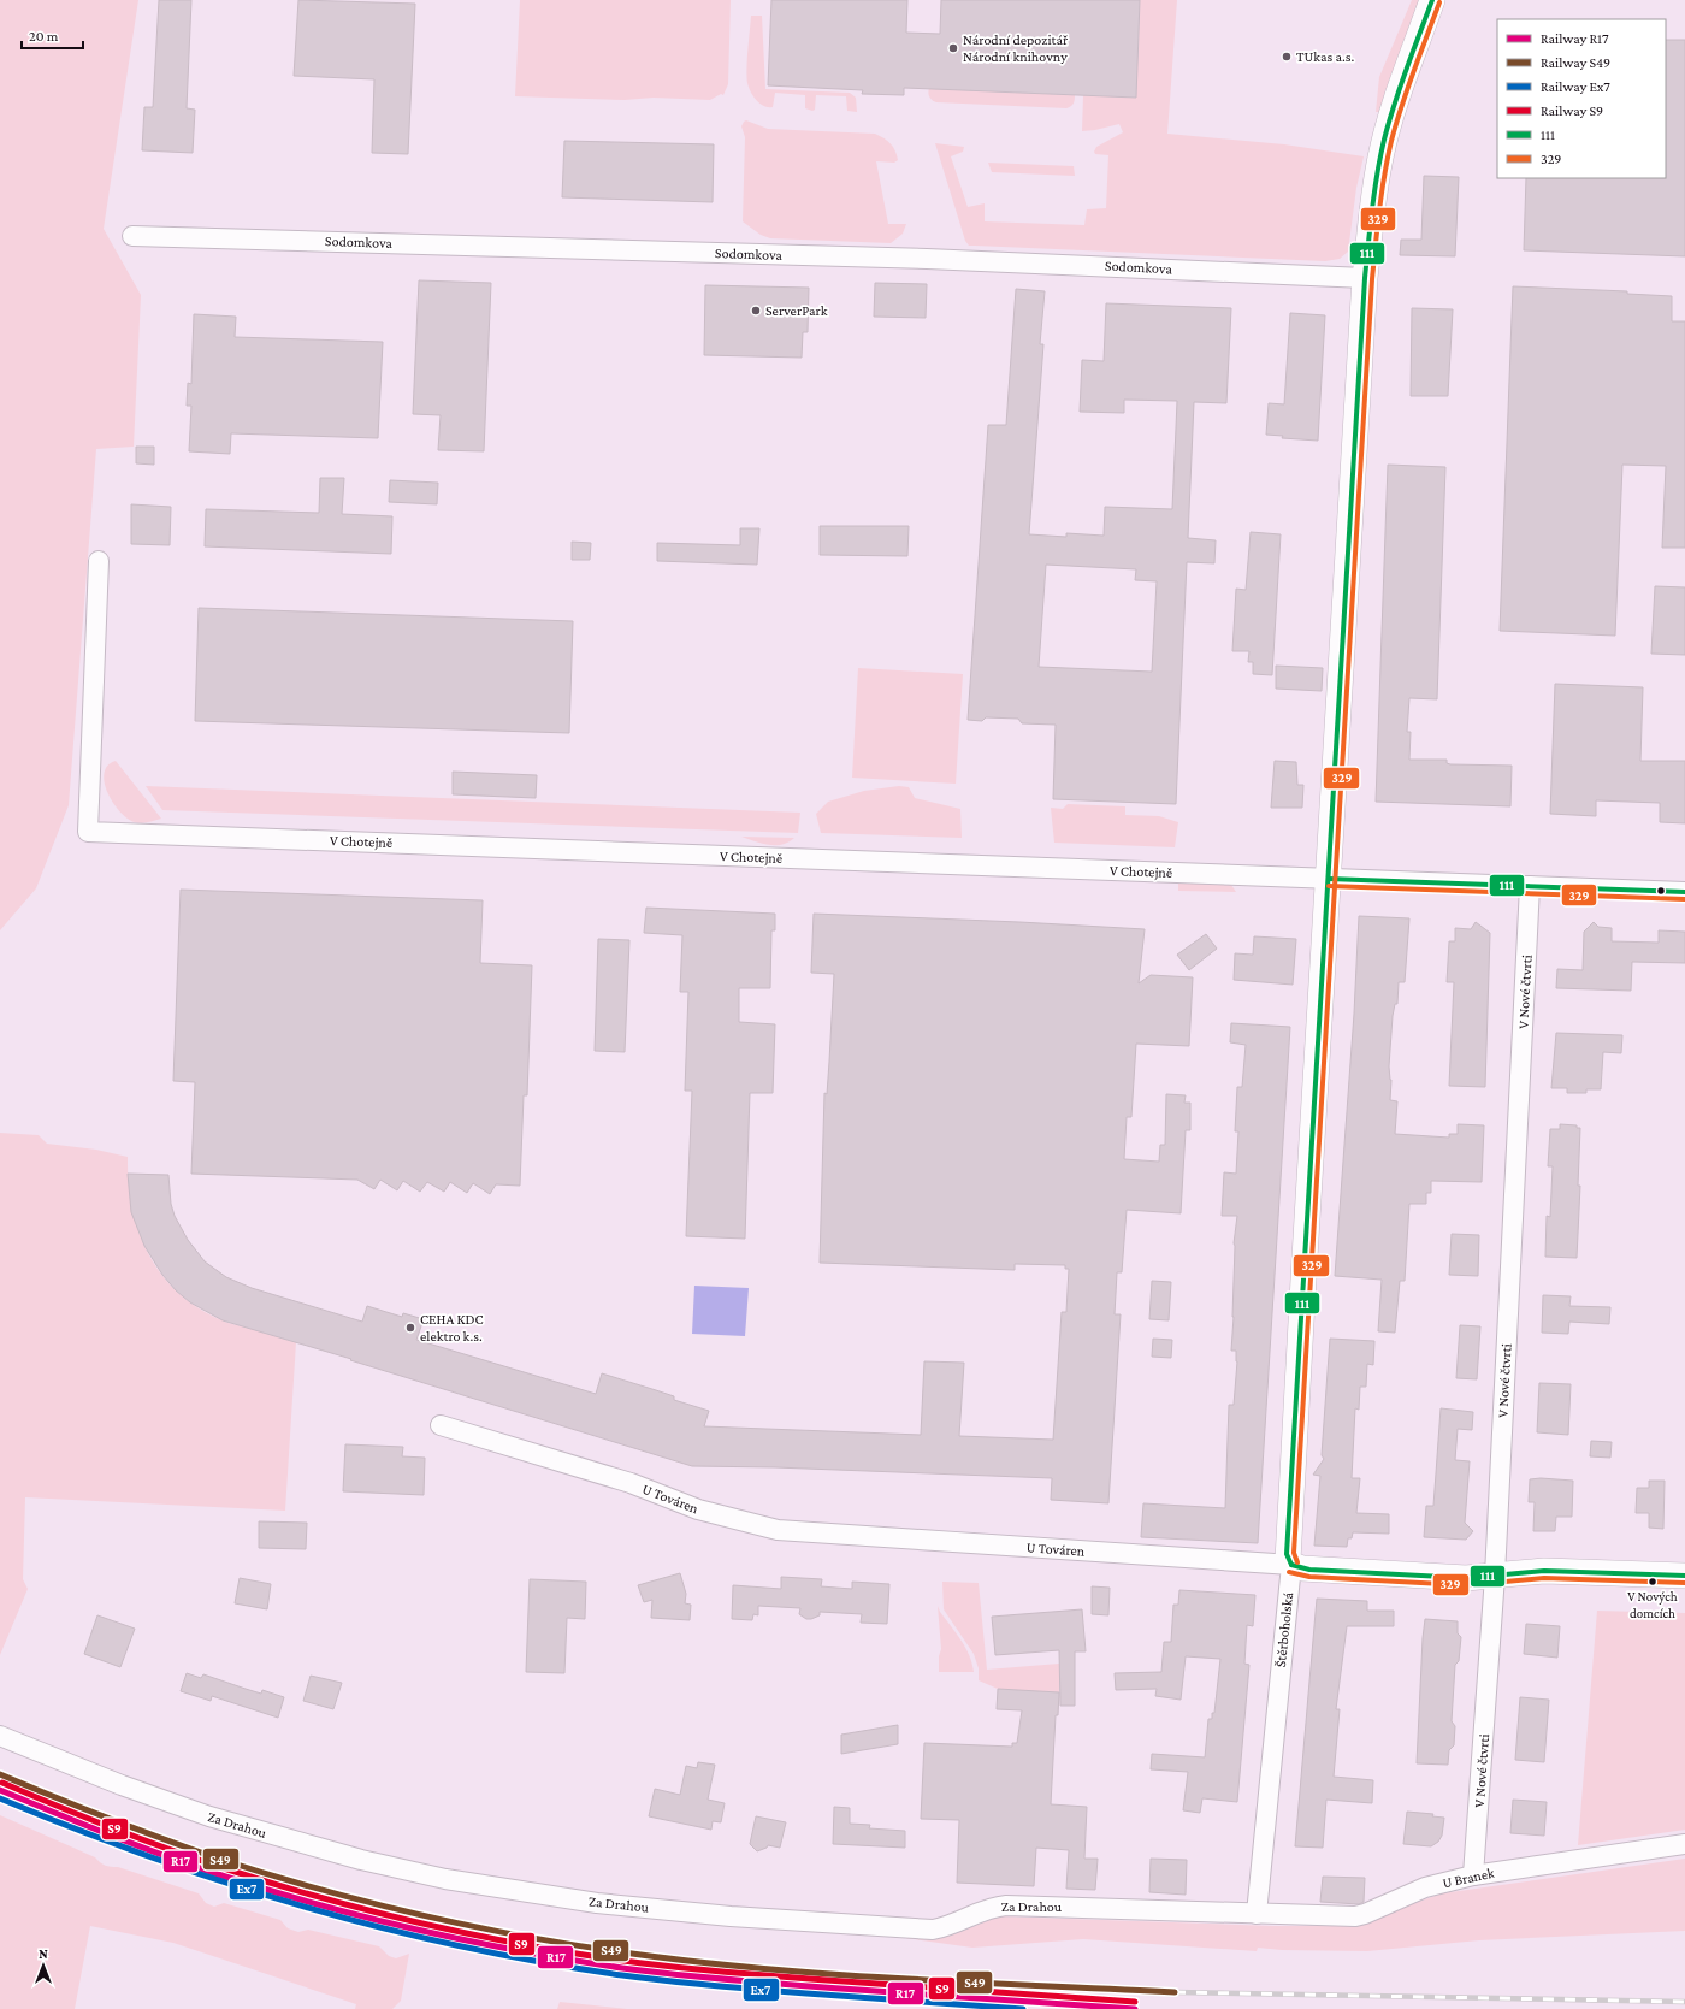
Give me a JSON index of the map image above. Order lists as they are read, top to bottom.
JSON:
{
  "streets": {
    "street": [
      "Sodomkova",
      "V Chotejně",
      "V Nové čtvrti",
      "U Továren",
      "Štěrboholská",
      "Za Drahou",
      "U Branek"
    ]
  },
  "crossings": [
    ["Sodomkova", "Štěrboholská"],
    ["V Chotejně", "V Nové čtvrti"],
    ["V Chotejně", "Štěrboholská"],
    ["V Nové čtvrti", "U Továren"],
    ["V Nové čtvrti", "U Branek"],
    ["U Továren", "Štěrboholská"],
    ["Štěrboholská", "Za Drahou"],
    ["Štěrboholská", "U Branek"],
    ["Za Drahou", "U Branek"]
  ],
  "places": [
    "Národní depozitář Národní knihovny",
    "TUkas a.s.",
    "ServerPark",
    "CEHA KDC elektro k.s.",
    "V Nových domcích"
  ],
  "lines": [
    "transit line 111",
    "transit line 329",
    "rail line S49",
    "rail line S9",
    "rail line R17",
    "rail line Ex7"
  ],
  "legend": [
    "Railway R17",
    "Railway S49",
    "Railway Ex7",
    "Railway S9",
    "111",
    "329"
  ],
  "scale_bar": "20 m",
  "north": "top"
}
